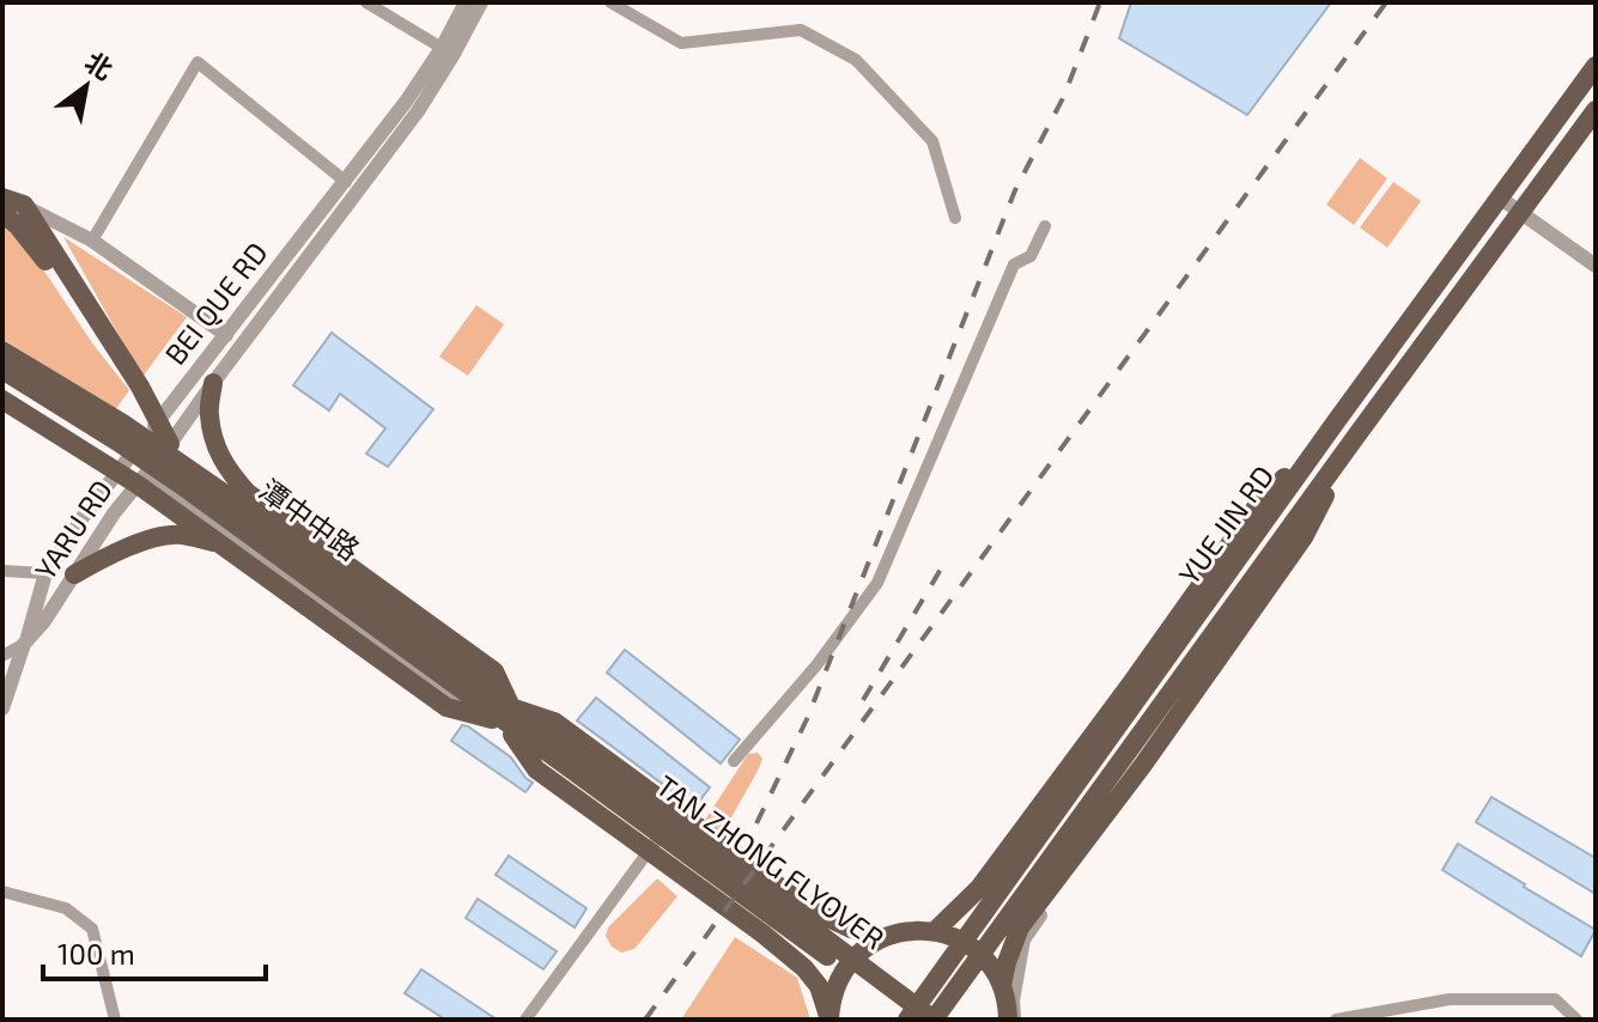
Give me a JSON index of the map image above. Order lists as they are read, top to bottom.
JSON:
{
  "streets": {
    "main road": ["潭中中路", "YUE JIN RD", "TAN ZHONG FLYOVER"],
    "street": ["BEI QUE RD", "YARU RD"]
  },
  "crossings": [
    ["BEI QUE RD", "YARU RD"],
    ["潭中中路", "TAN ZHONG FLYOVER"],
    ["YUE JIN RD", "TAN ZHONG FLYOVER"]
  ],
  "scale_bar": "100 m",
  "north": "top right"
}
